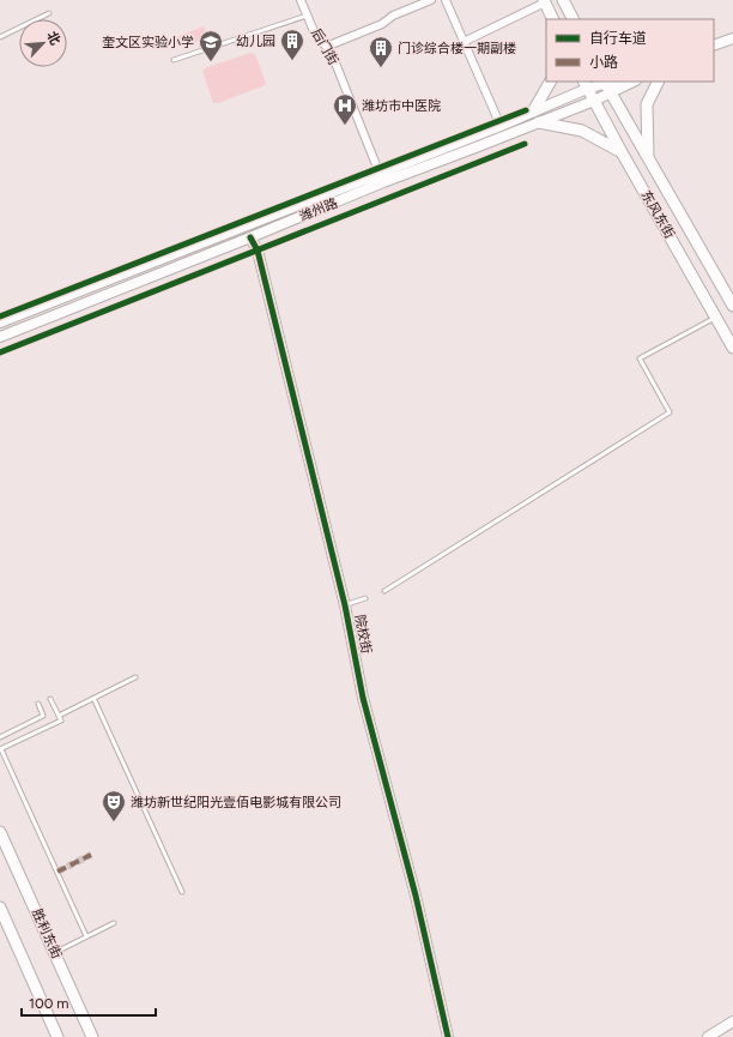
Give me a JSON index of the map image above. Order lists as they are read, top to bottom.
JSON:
{
  "streets": {
    "main road": [
      "潍州路",
      "东风东街",
      "院校街",
      "胜利东街"
    ],
    "street": ["后门街"]
  },
  "crossings": [
    ["后门街", "潍州路"],
    ["潍州路", "东风东街"],
    ["潍州路", "院校街"]
  ],
  "places": {
    "building": ["幼儿园", "门诊综合楼一期副楼"],
    "school or university": ["奎文区实验小学"],
    "hospital": ["潍坊市中医院"],
    "theatre": ["潍坊新世纪阳光壹佰电影城有限公司"]
  },
  "legend": ["自行车道", "小路"],
  "scale_bar": "100 m",
  "north": "top right"
}
